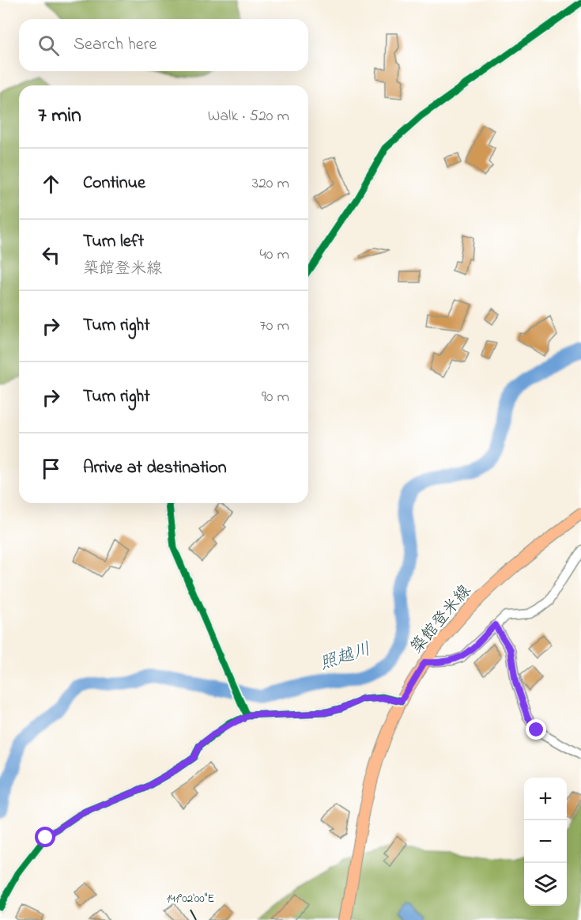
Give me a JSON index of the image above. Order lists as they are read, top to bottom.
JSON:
{
  "streets": {
    "main road": ["築館登米線"]
  },
  "water": ["照越川"],
  "page": {
    "search": "Search here",
    "heading": ["7 min", "Walk · 520 m"],
    "list": [
      ["Continue", "320 m"],
      ["Turn left", "築館登米線", "40 m"],
      ["Turn right", "70 m"],
      ["Turn right", "90 m"],
      "Arrive at destination"
    ],
    "map_buttons": ["+", "−"]
  },
  "coordinates": ["141°02'00\"E"]
}
